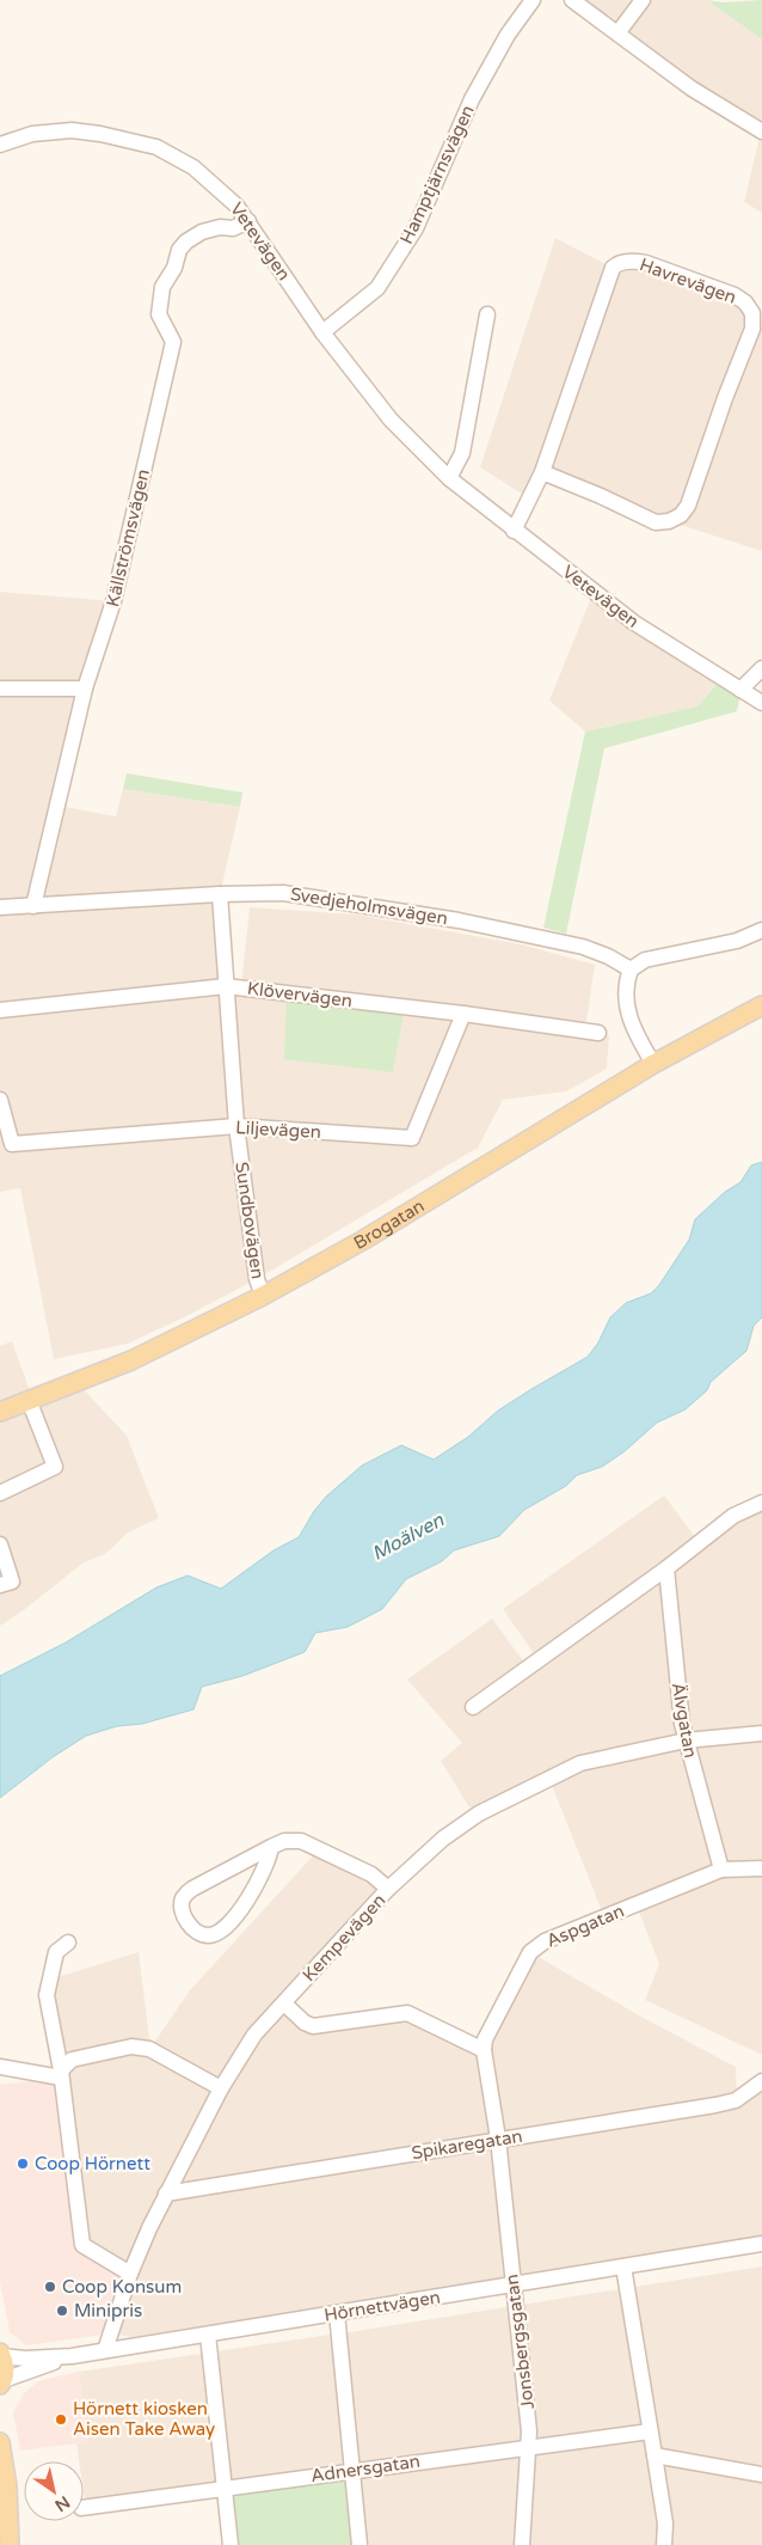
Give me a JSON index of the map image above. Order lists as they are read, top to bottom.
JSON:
{
  "streets": {
    "main road": ["Brogatan"],
    "street": [
      "Hamptjärnsvägen",
      "Vetevägen",
      "Havrevägen",
      "Källströmsvägen",
      "Svedjeholmsvägen",
      "Klövervägen",
      "Liljevägen",
      "Sundbovägen",
      "Älvgatan",
      "Aspgatan",
      "Kempevägen",
      "Spikaregatan",
      "Hörnettvägen",
      "Jonsbergsgatan",
      "Adnersgatan"
    ]
  },
  "crossings": [
    ["Hamptjärnsvägen", "Vetevägen"],
    ["Vetevägen", "Havrevägen"],
    ["Vetevägen", "Källströmsvägen"],
    ["Källströmsvägen", "Svedjeholmsvägen"],
    ["Svedjeholmsvägen", "Sundbovägen"],
    ["Klövervägen", "Liljevägen"],
    ["Klövervägen", "Sundbovägen"],
    ["Liljevägen", "Sundbovägen"],
    ["Sundbovägen", "Brogatan"],
    ["Älvgatan", "Aspgatan"],
    ["Älvgatan", "Kempevägen"],
    ["Aspgatan", "Spikaregatan"],
    ["Aspgatan", "Jonsbergsgatan"],
    ["Kempevägen", "Spikaregatan"],
    ["Kempevägen", "Hörnettvägen"],
    ["Spikaregatan", "Jonsbergsgatan"],
    ["Hörnettvägen", "Jonsbergsgatan"],
    ["Jonsbergsgatan", "Adnersgatan"]
  ],
  "water": ["Moälven"],
  "places": [
    "Coop Hörnett",
    "Coop Konsum",
    "Minipris",
    "Hörnett kiosken Aisen Take Away"
  ],
  "north": "bottom right"
}
